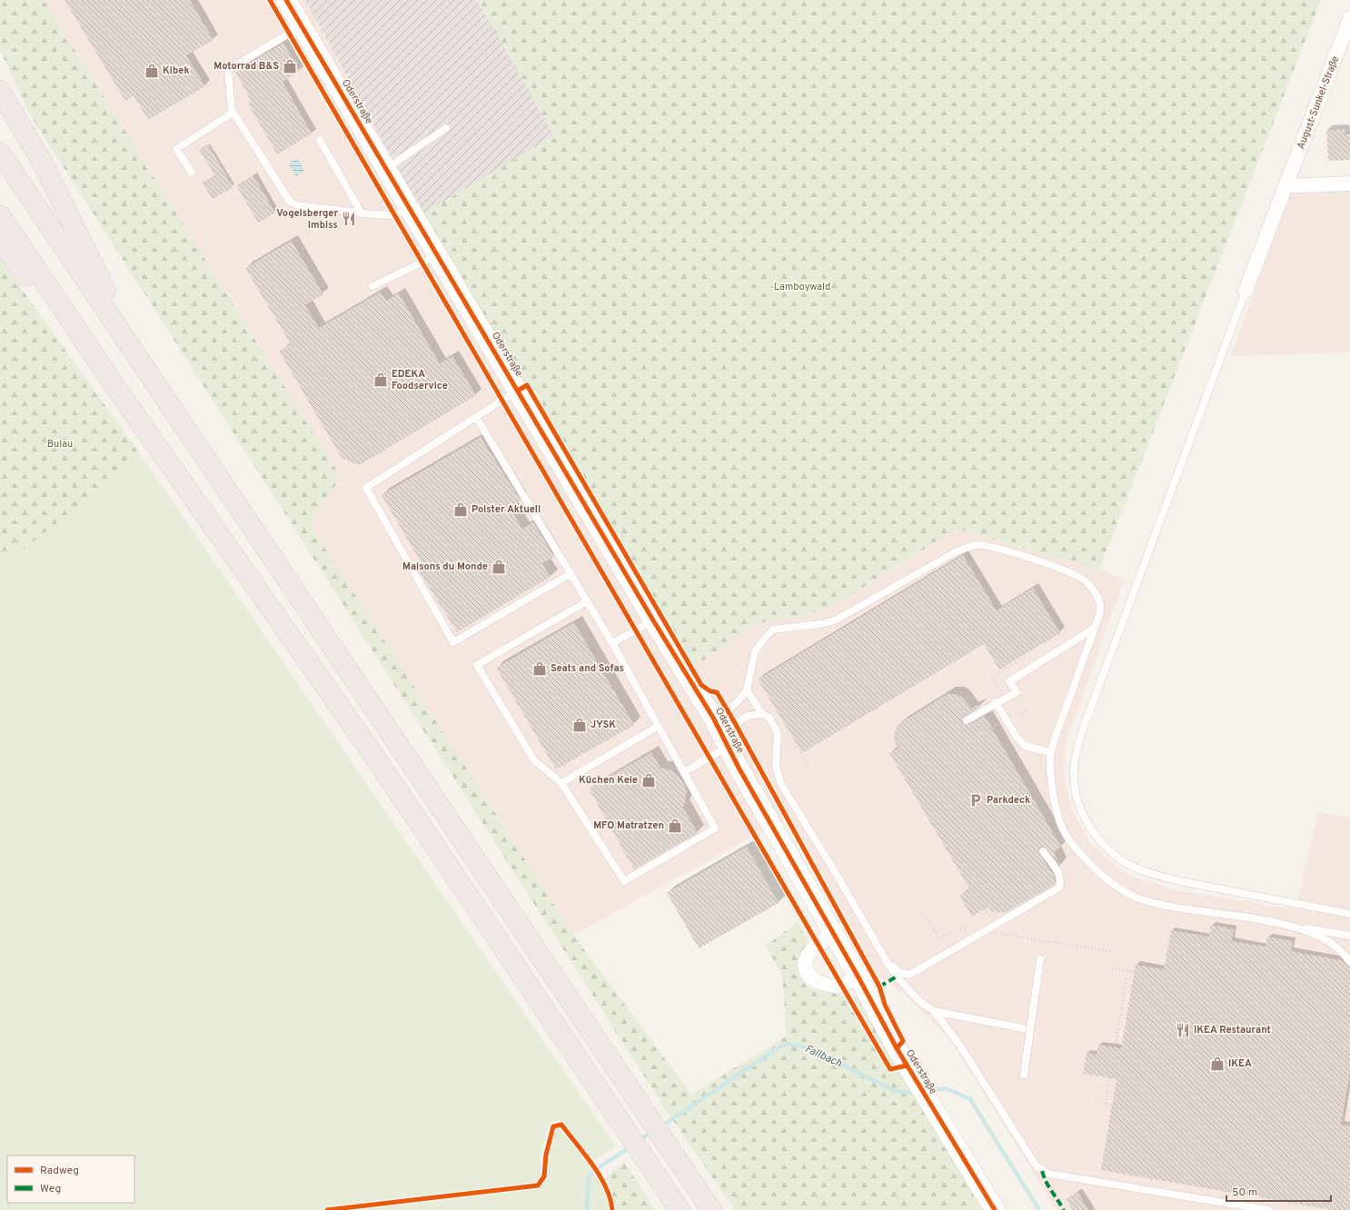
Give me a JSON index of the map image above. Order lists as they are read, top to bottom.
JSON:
{
  "streets": {
    "street": ["Oderstraße", "August-Sunkel-Straße"]
  },
  "water": ["Fallbach"],
  "parks": ["Lamboywald", "Bulau"],
  "places": {
    "shop": [
      "Motorrad B&S",
      "Kibek",
      "EDEKA Foodservice",
      "Polster Aktuell",
      "Maisons du Monde",
      "Seats and Sofas",
      "JYSK",
      "Küchen Keie",
      "MFO Matratzen",
      "IKEA"
    ],
    "restaurant": ["Vogelsberger Imbiss", "IKEA Restaurant"],
    "parking": ["Parkdeck"]
  },
  "legend": ["Radweg", "Weg"],
  "scale_bar": "50 m"
}
